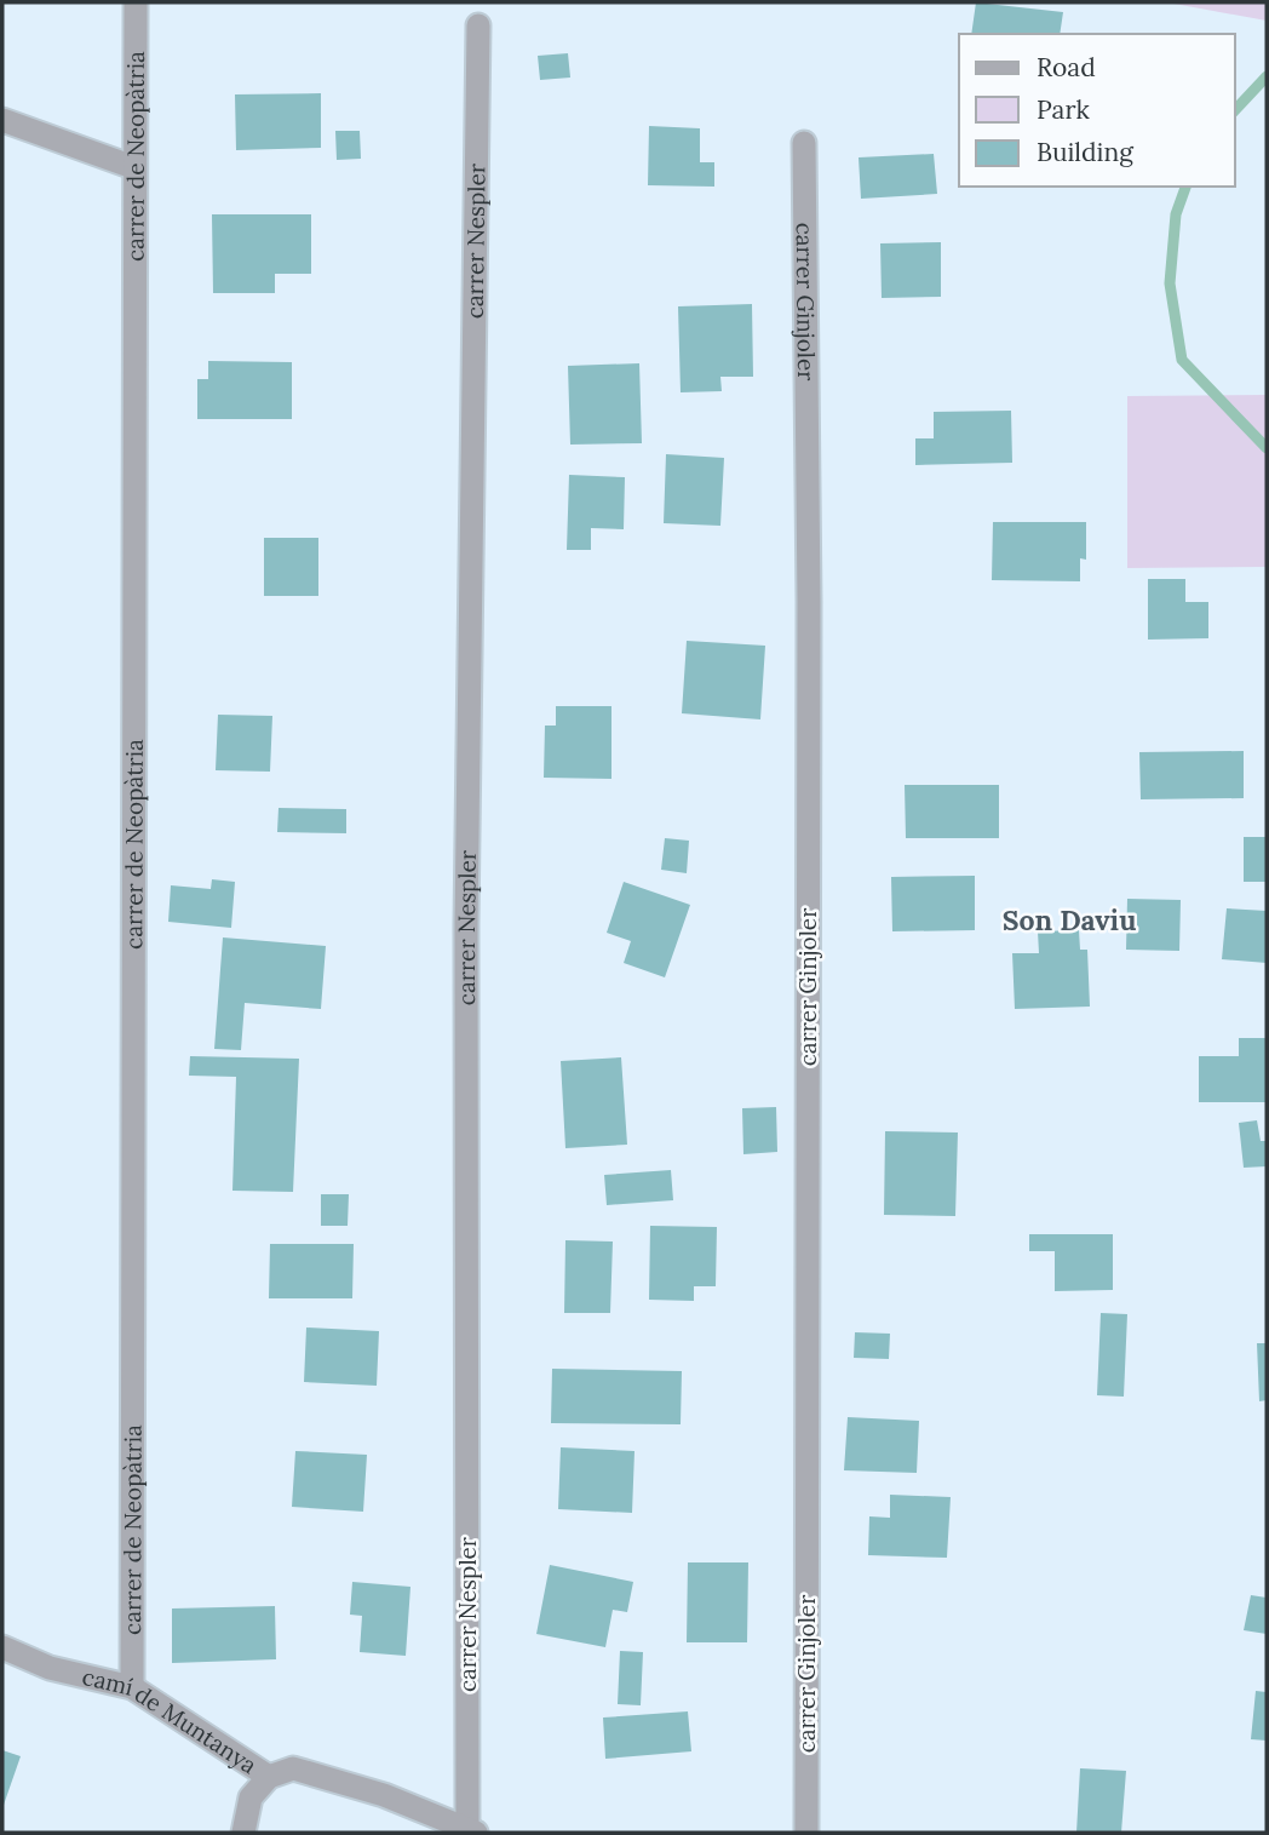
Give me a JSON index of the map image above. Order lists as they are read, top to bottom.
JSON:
{
  "streets": {
    "street": [
      "carrer de Neopàtria",
      "carrer Nespler",
      "carrer Ginjoler",
      "camí de Muntanya"
    ]
  },
  "crossings": [
    ["carrer de Neopàtria", "camí de Muntanya"],
    ["carrer Nespler", "camí de Muntanya"]
  ],
  "districts": ["Son Daviu"],
  "legend": ["Road", "Park", "Building"]
}
